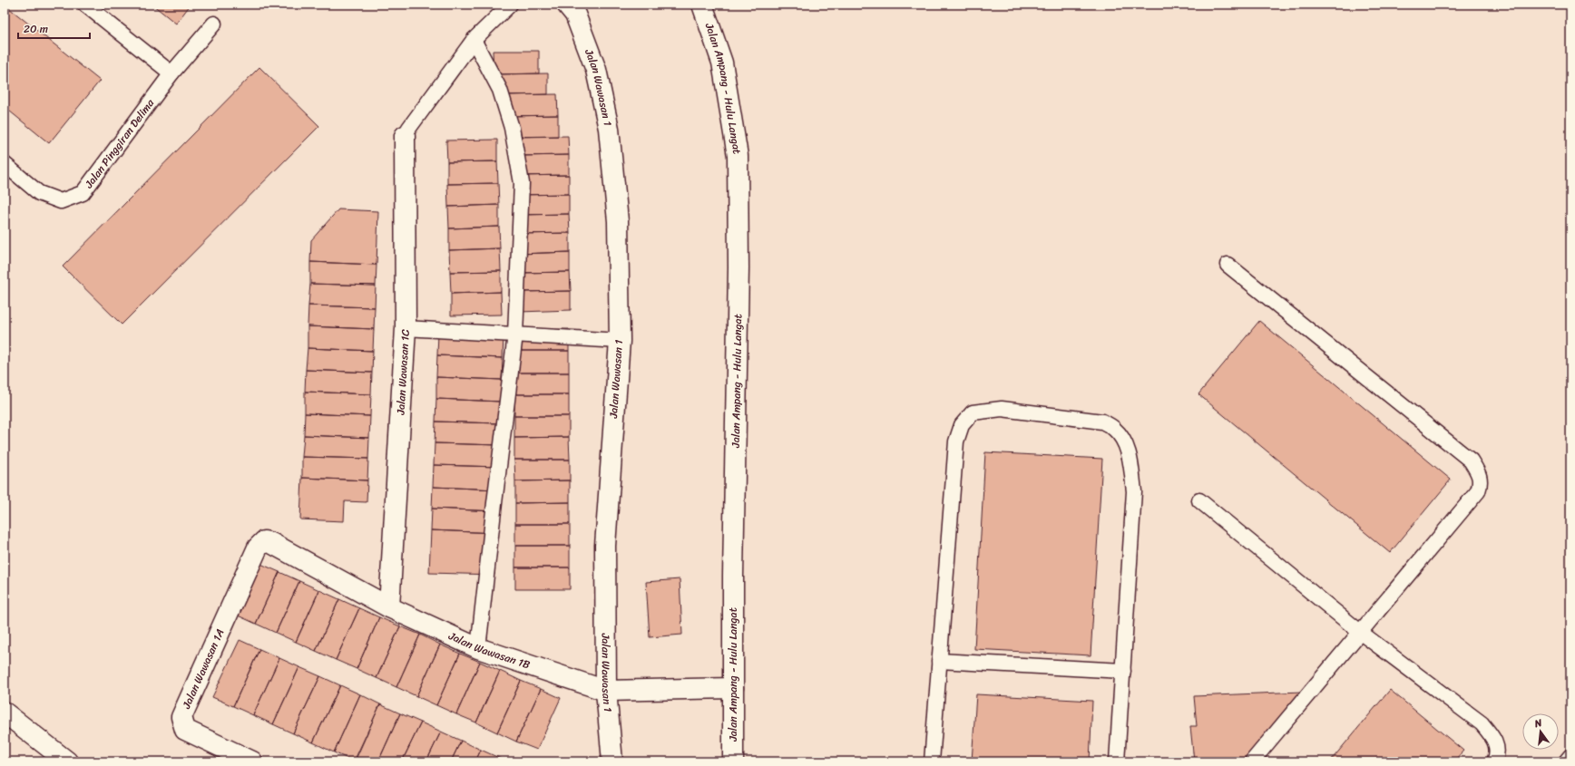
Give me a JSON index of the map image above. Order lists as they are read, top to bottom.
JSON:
{
  "streets": {
    "street": [
      "Jalan Wawasan 1",
      "Jalan Ampang - Hulu Langat",
      "Jalan Wawasan 1C",
      "Jalan Wawasan 1B",
      "Jalan Wawasan 1A"
    ],
    "lane": ["Jalan Pinggiran Delima"]
  },
  "crossings": [
    ["Jalan Wawasan 1", "Jalan Wawasan 1B"],
    ["Jalan Ampang - Hulu Langat", "Jalan Wawasan 1B"],
    ["Jalan Wawasan 1C", "Jalan Wawasan 1B"],
    ["Jalan Wawasan 1B", "Jalan Wawasan 1A"]
  ],
  "scale_bar": "20 m",
  "north": "top"
}
